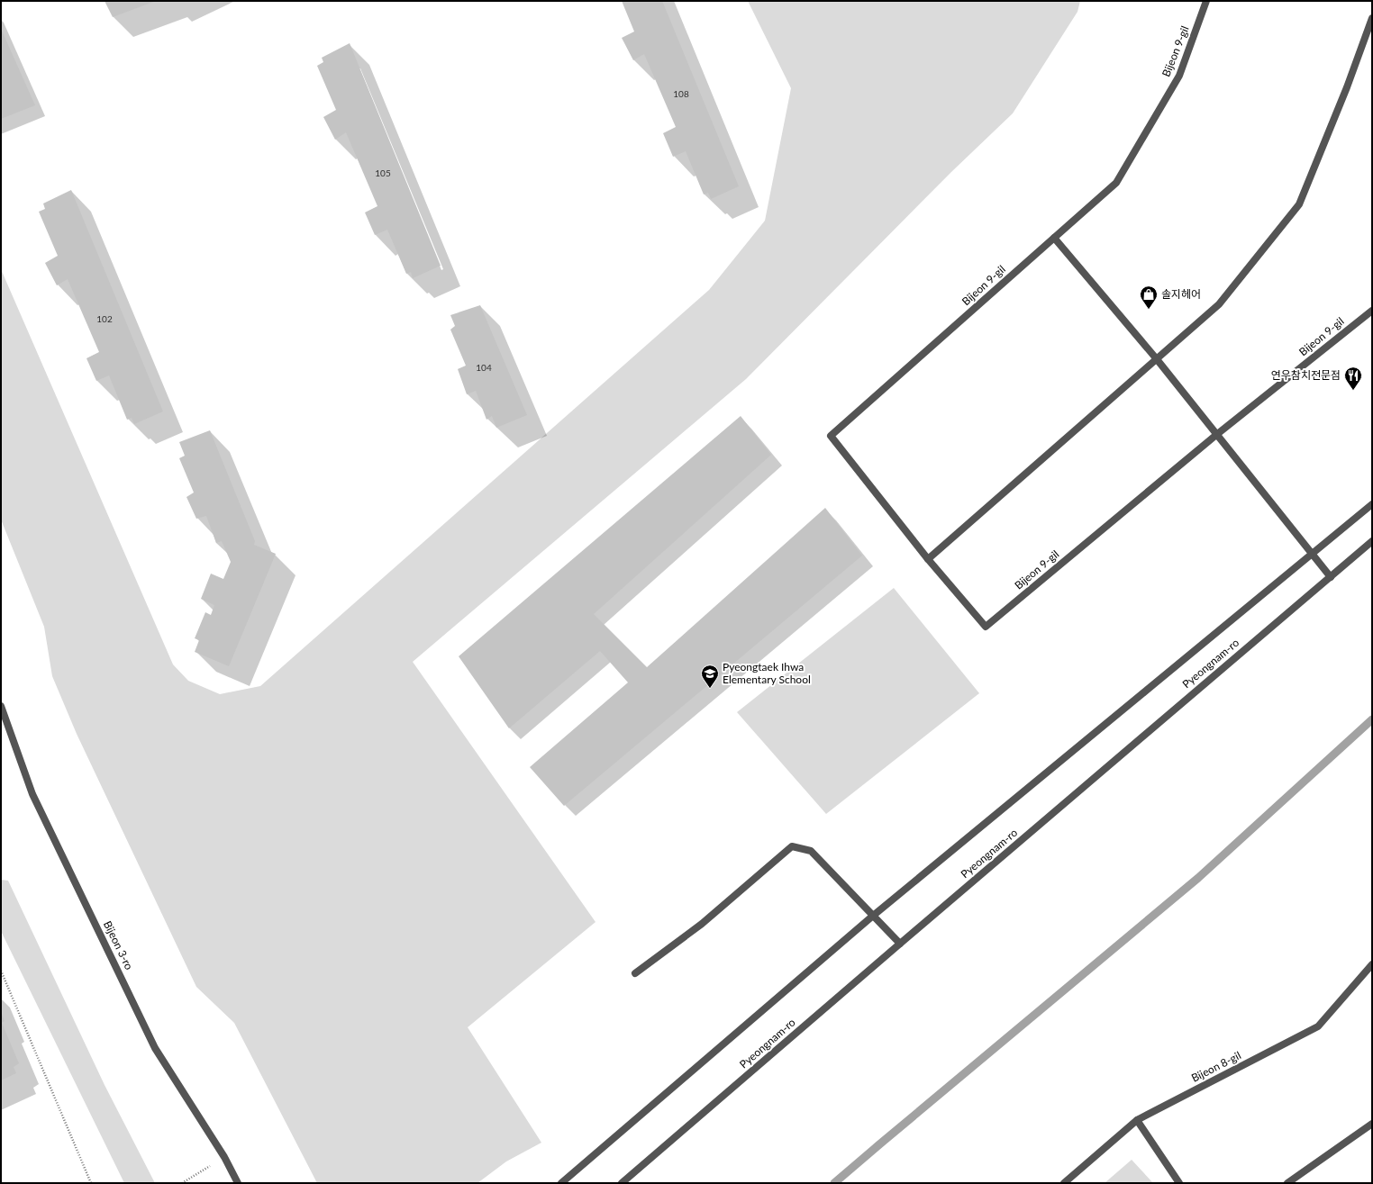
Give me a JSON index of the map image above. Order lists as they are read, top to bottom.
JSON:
{
  "streets": {
    "street": [
      "Bijeon 9-gil",
      "Pyeongnam-ro",
      "Bijeon 3-ro",
      "Bijeon 8-gil"
    ]
  },
  "places": {
    "shop": ["솔지헤어"],
    "restaurant": ["연우참치전문점"],
    "school or university": ["Pyeongtaek Ihwa Elementary School"]
  },
  "house_numbers": [
    "108",
    "105",
    "102",
    "104"
  ]
}
